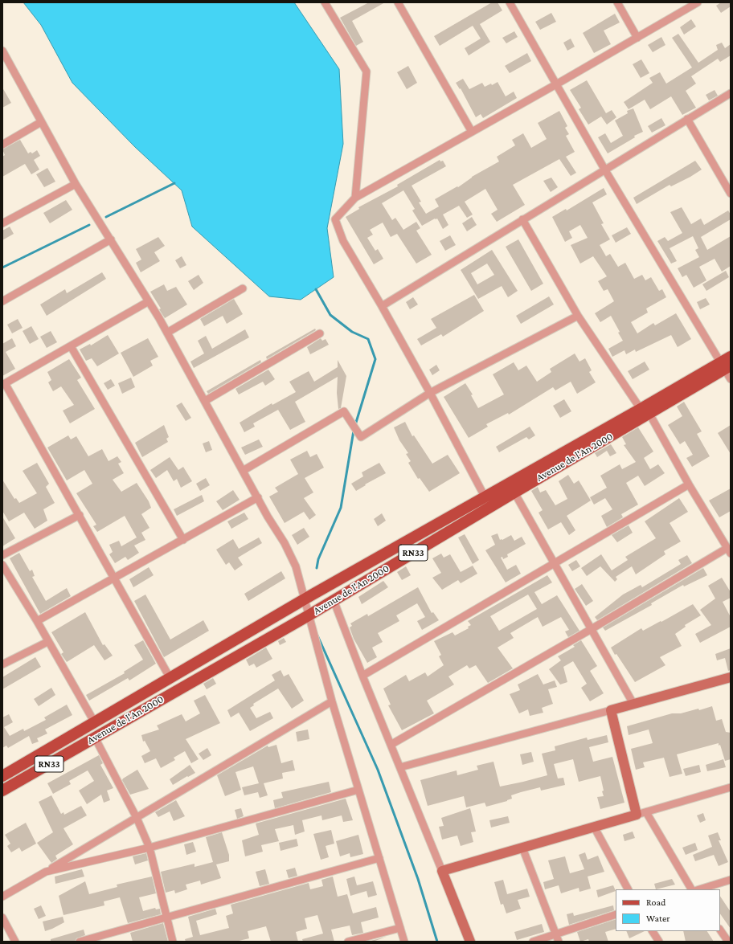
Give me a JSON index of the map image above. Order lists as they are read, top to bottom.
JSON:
{
  "streets": {
    "main road": ["Avenue de l'An 2000", "RN33"]
  },
  "legend": ["Road", "Water"]
}
